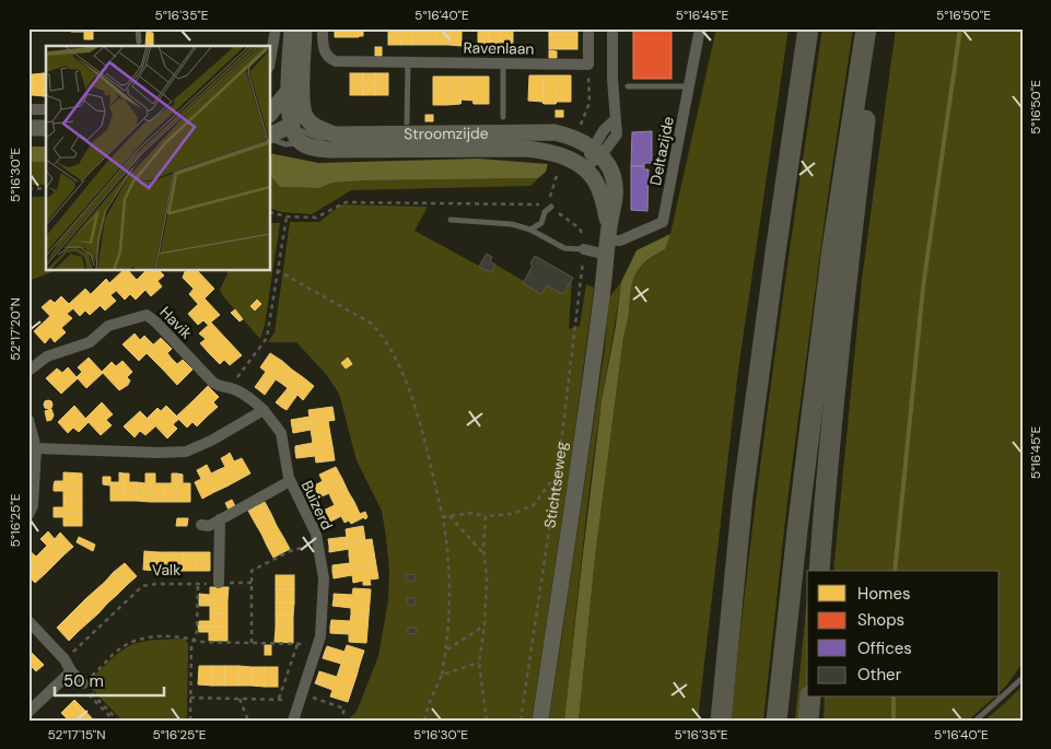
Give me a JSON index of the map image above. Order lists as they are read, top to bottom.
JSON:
{
  "streets": {
    "street": [
      "Ravenlaan",
      "Stroomzijde",
      "Deltazijde",
      "Havik",
      "Stichtseweg",
      "Buizerd"
    ],
    "path": ["Valk"]
  },
  "crossings": [
    ["Stroomzijde", "Stichtseweg"],
    ["Deltazijde", "Stichtseweg"],
    ["Havik", "Buizerd"]
  ],
  "legend": [
    "Homes",
    "Shops",
    "Offices",
    "Other"
  ],
  "scale_bar": "50 m",
  "coordinates": [
    "5°16'35\"E",
    "5°16'40\"E",
    "5°16'45\"E",
    "5°16'50\"E",
    "5°16'30\"E",
    "52°17'20\"N",
    "5°16'25\"E",
    "52°17'15\"N"
  ]
}
